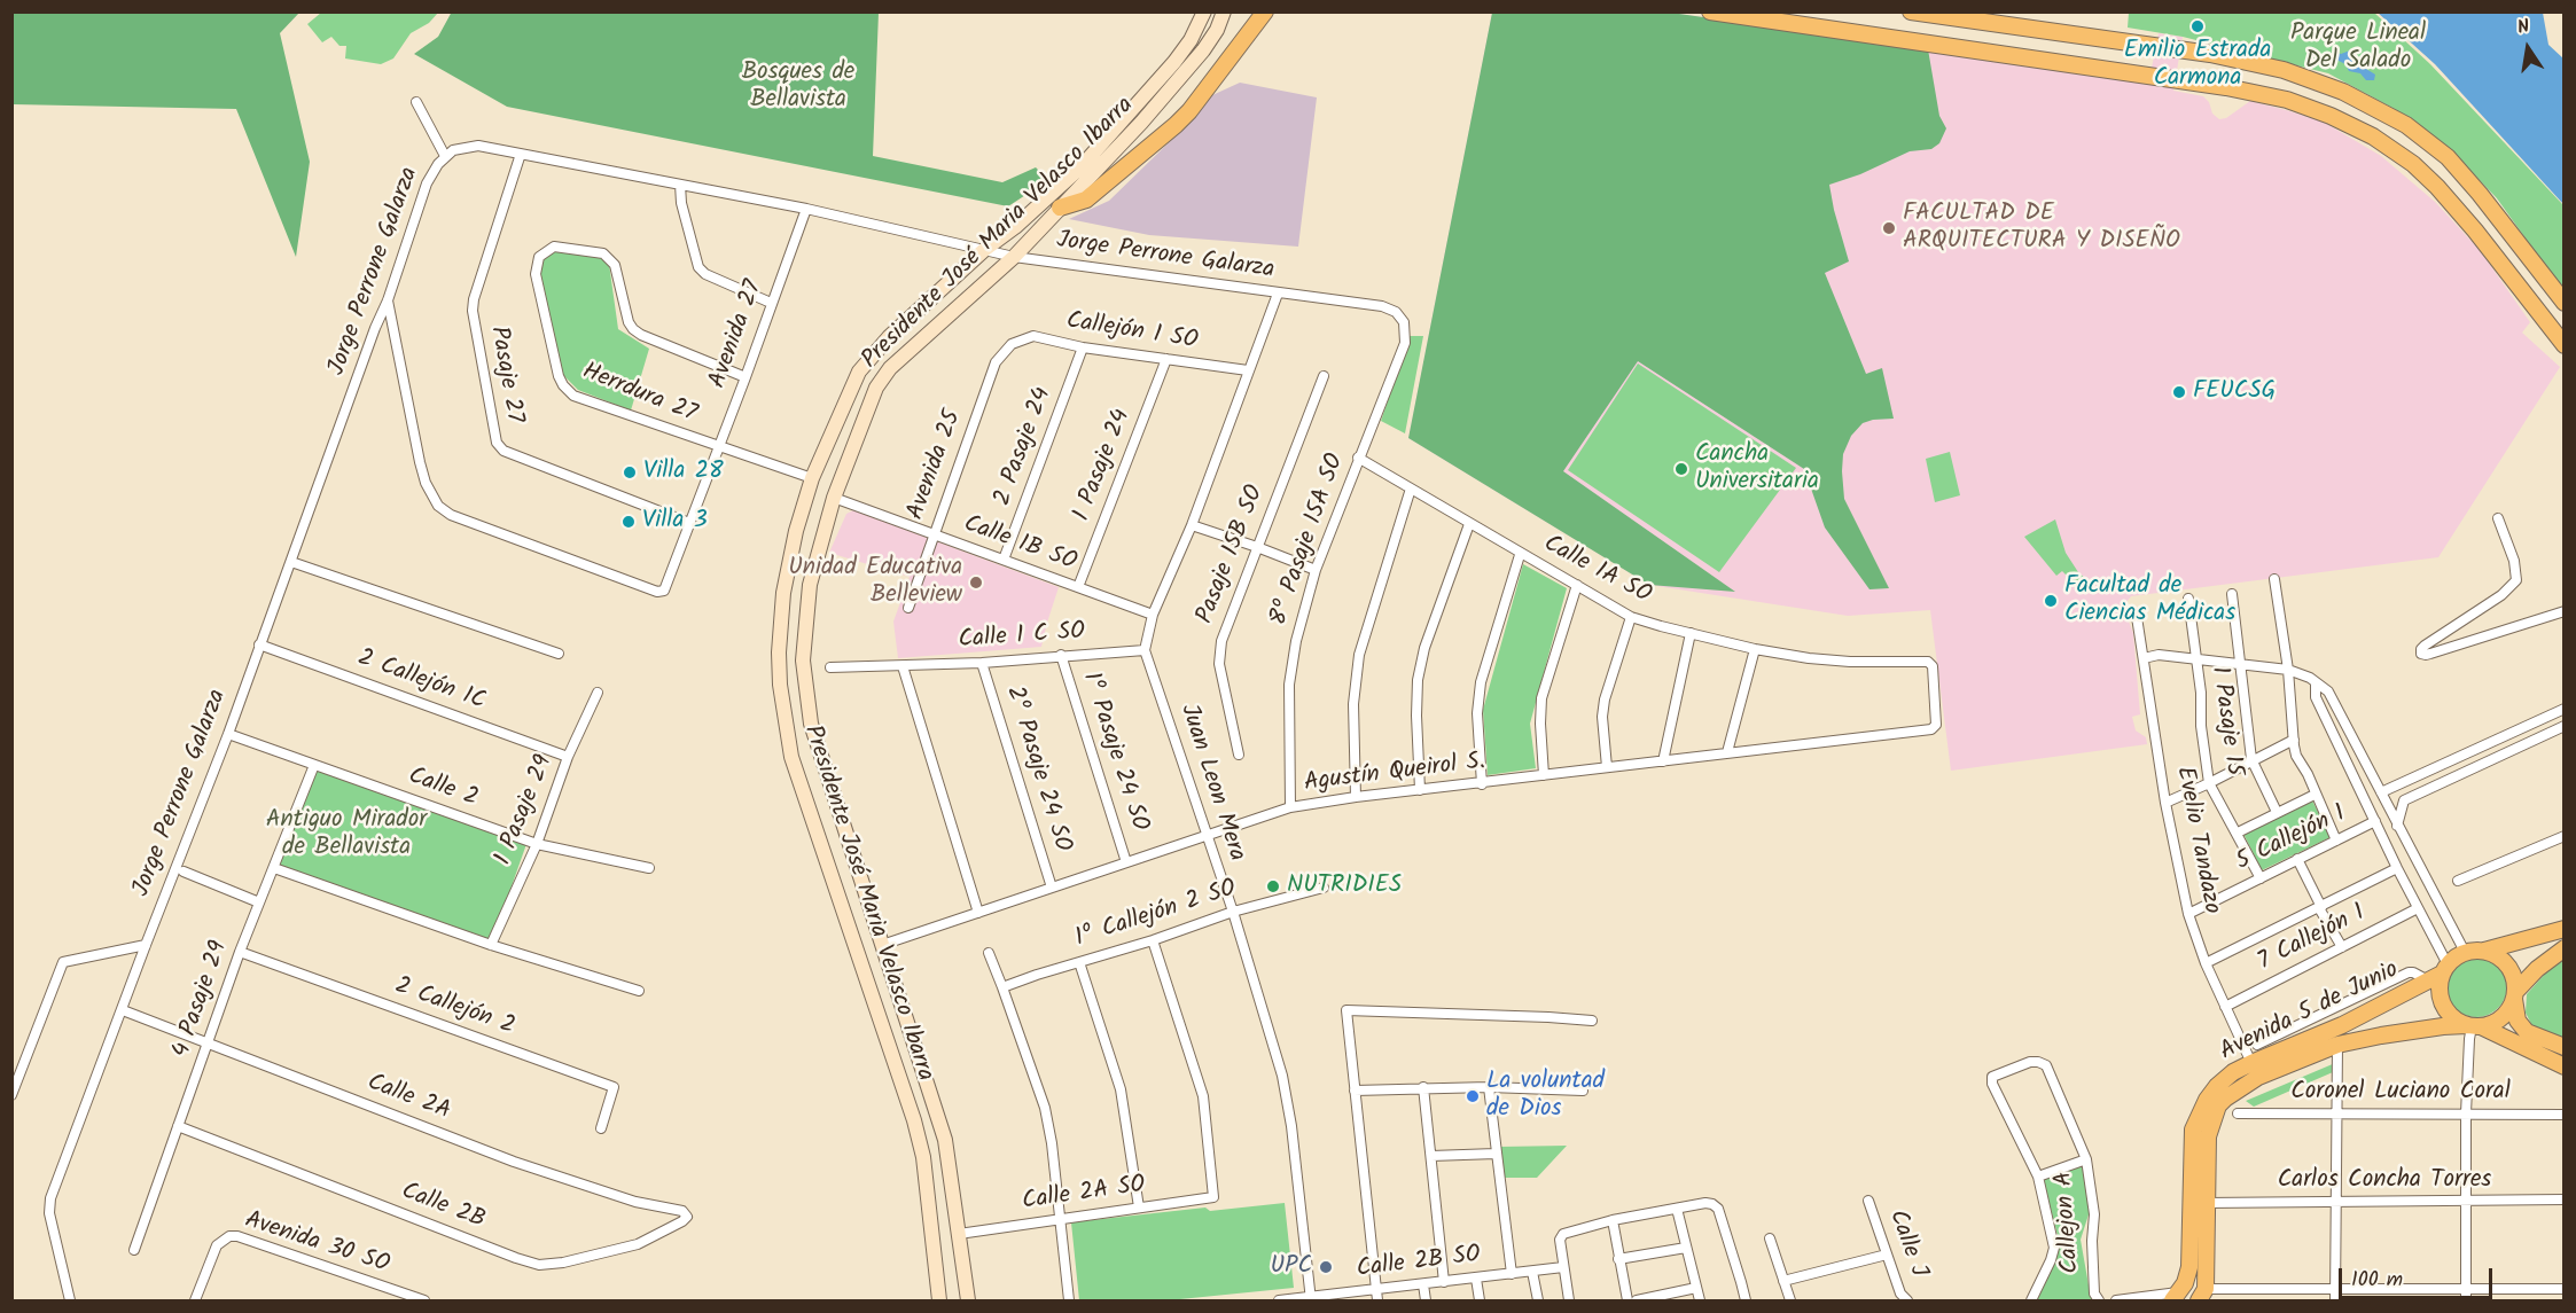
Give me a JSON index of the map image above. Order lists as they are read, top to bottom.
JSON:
{
  "streets": {
    "main road": ["Presidente José Maria Velasco Ibarra", "Avenida 5 de Junio"],
    "street": [
      "Jorge Perrone Galarza",
      "Callejón 1 SO",
      "Avenida 27",
      "Pasaje 27",
      "Herrdura 27",
      "2 Pasaje 24",
      "Avenida 25",
      "1 Pasaje 24",
      "8º Pasaje 15A SO",
      "Calle 1B SO",
      "Pasaje 15B SO",
      "Calle 1A SO",
      "Calle 1 C SO",
      "2 Callejón 1C",
      "1 Pasaje 15",
      "1º Pasaje 24 SO",
      "2º Pasaje 24 SO",
      "Agustín Queirol S.",
      "Juan Leon Mera",
      "Calle 2",
      "1 Pasaje 29",
      "5 Callejón 1",
      "Evelio Tandazo",
      "1º Callejón 2 SO",
      "7 Callejón 1",
      "4 Pasaje 29",
      "2 Callejón 2",
      "Coronel Luciano Coral",
      "Calle 2A",
      "Carlos Concha Torres",
      "Calle 2A SO",
      "Calle 2B",
      "Callejon A",
      "Avenida 30 SO",
      "Calle J",
      "Calle 2B SO"
    ]
  },
  "crossings": [
    ["Presidente José Maria Velasco Ibarra", "Jorge Perrone Galarza"],
    ["Presidente José Maria Velasco Ibarra", "Herrdura 27"],
    ["Presidente José Maria Velasco Ibarra", "Calle 1B SO"],
    ["Presidente José Maria Velasco Ibarra", "Agustín Queirol S."],
    ["Presidente José Maria Velasco Ibarra", "Calle 2A SO"],
    ["Jorge Perrone Galarza", "Avenida 27"],
    ["Jorge Perrone Galarza", "Pasaje 27"],
    ["Jorge Perrone Galarza", "8º Pasaje 15A SO"],
    ["Jorge Perrone Galarza", "2 Callejón 1C"],
    ["Jorge Perrone Galarza", "Calle 2"],
    ["Jorge Perrone Galarza", "Calle 2A"],
    ["Callejón 1 SO", "2 Pasaje 24"],
    ["Callejón 1 SO", "Avenida 25"],
    ["Callejón 1 SO", "1 Pasaje 24"],
    ["Avenida 27", "Pasaje 27"],
    ["Avenida 27", "Herrdura 27"],
    ["2 Pasaje 24", "Calle 1B SO"],
    ["Avenida 25", "Calle 1B SO"],
    ["1 Pasaje 24", "Calle 1B SO"],
    ["8º Pasaje 15A SO", "Calle 1A SO"],
    ["8º Pasaje 15A SO", "Agustín Queirol S."],
    ["Calle 1A SO", "Agustín Queirol S."],
    ["Calle 1 C SO", "1º Pasaje 24 SO"],
    ["Calle 1 C SO", "2º Pasaje 24 SO"],
    ["Calle 1 C SO", "Juan Leon Mera"],
    ["2 Callejón 1C", "1 Pasaje 29"],
    ["1 Pasaje 15", "5 Callejón 1"],
    ["1º Pasaje 24 SO", "Agustín Queirol S."],
    ["2º Pasaje 24 SO", "Agustín Queirol S."],
    ["Agustín Queirol S.", "Juan Leon Mera"],
    ["Juan Leon Mera", "1º Callejón 2 SO"],
    ["Juan Leon Mera", "Calle 2B SO"],
    ["Calle 2", "1 Pasaje 29"],
    ["Calle 2", "4 Pasaje 29"],
    ["5 Callejón 1", "Evelio Tandazo"],
    ["Evelio Tandazo", "7 Callejón 1"],
    ["Evelio Tandazo", "Avenida 5 de Junio"],
    ["1º Callejón 2 SO", "Calle 2A SO"],
    ["4 Pasaje 29", "2 Callejón 2"],
    ["4 Pasaje 29", "Calle 2A"],
    ["4 Pasaje 29", "Calle 2B"],
    ["Avenida 5 de Junio", "Carlos Concha Torres"],
    ["Calle 2A", "Calle 2B"]
  ],
  "parks": ["Parque Lineal Del Salado", "Bosques de Bellavista", "Antiguo Mirador de Bellavista"],
  "places": [
    "Emilio Estrada Carmona",
    "FACULTAD DE ARQUITECTURA Y DISEÑO",
    "FEUCSG",
    "Cancha Universitaria",
    "Villa 28",
    "Villa 3",
    "Unidad Educativa Belleview",
    "Facultad de Ciencias Médicas",
    "NUTRIDIES",
    "La voluntad de Dios",
    "UPC"
  ],
  "scale_bar": "100 m",
  "north": "top"
}
